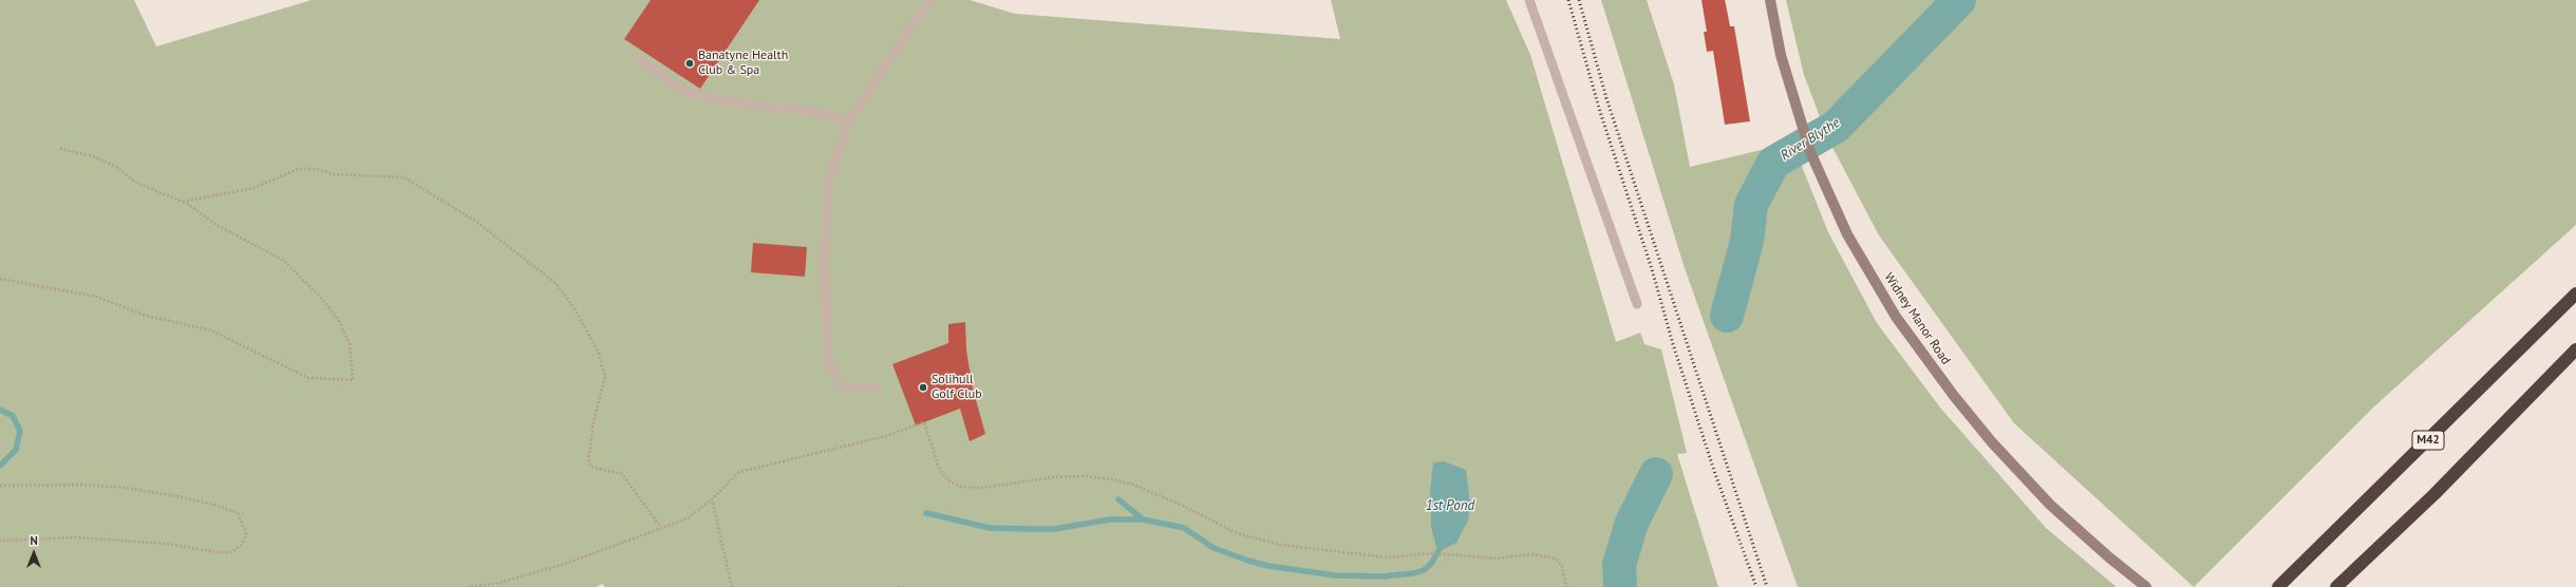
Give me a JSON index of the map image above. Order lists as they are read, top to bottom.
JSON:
{
  "streets": {
    "highway": ["M42"],
    "street": ["Widney Manor Road"]
  },
  "water": ["River Blythe", "1st Pond"],
  "places": ["Banatyne Health Club & Spa", "Solihull Golf Club"],
  "north": "top"
}
